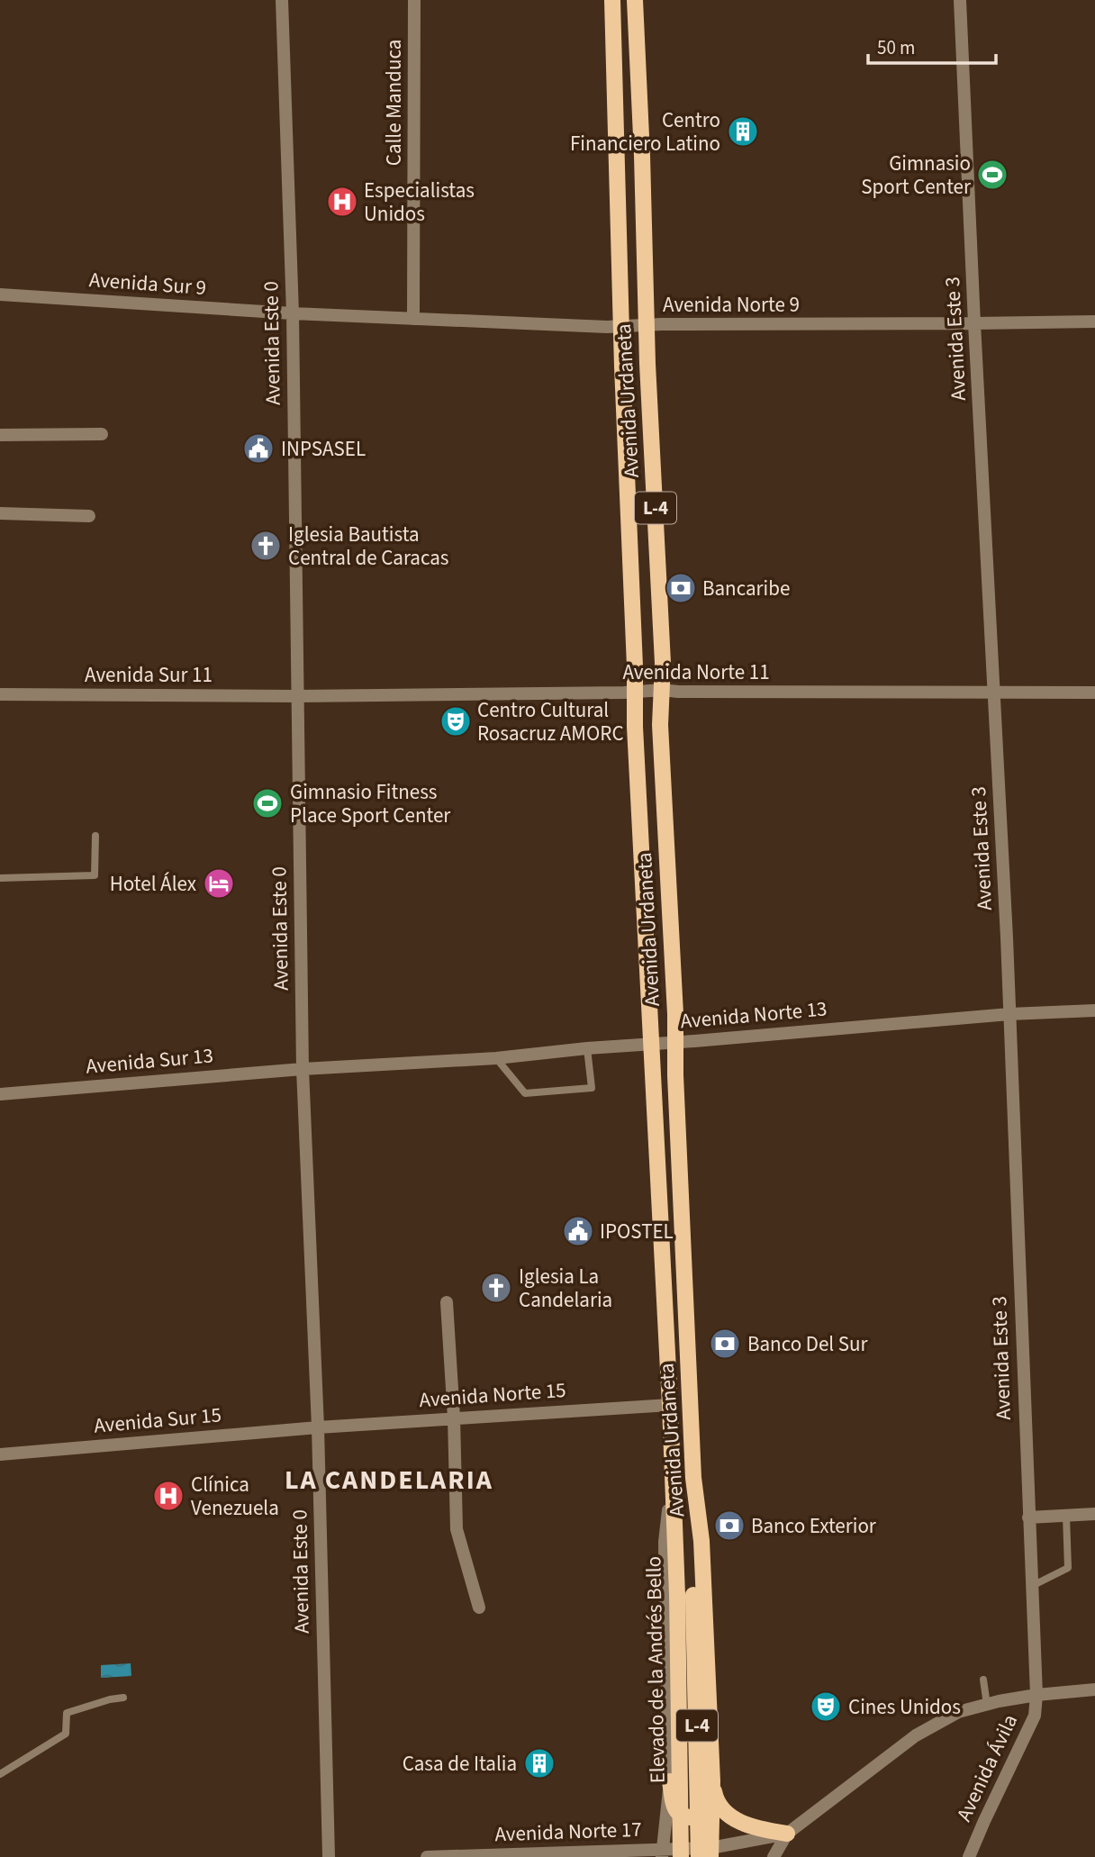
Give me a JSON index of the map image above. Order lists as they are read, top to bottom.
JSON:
{
  "streets": {
    "main road": ["Avenida Urdaneta", "L-4", "Elevado de la Andrés Bello"],
    "street": [
      "Calle Manduca",
      "Avenida Sur 9",
      "Avenida Norte 9",
      "Avenida Este 3",
      "Avenida Este 0",
      "Avenida Norte 11",
      "Avenida Sur 11",
      "Avenida Norte 13",
      "Avenida Sur 13",
      "Avenida Norte 15",
      "Avenida Sur 15",
      "Avenida Ávila",
      "Avenida Norte 17"
    ]
  },
  "crossings": [
    ["Calle Manduca", "Avenida Norte 9"],
    ["Avenida Sur 9", "Avenida Norte 9"],
    ["Avenida Sur 9", "Avenida Este 0"],
    ["Avenida Norte 9", "Avenida Este 3"],
    ["Avenida Norte 9", "Avenida Este 0"],
    ["Avenida Norte 9", "Avenida Urdaneta"],
    ["Avenida Este 3", "Avenida Norte 11"],
    ["Avenida Este 3", "Avenida Norte 13"],
    ["Avenida Este 3", "Avenida Ávila"],
    ["Avenida Este 0", "Avenida Norte 11"],
    ["Avenida Este 0", "Avenida Sur 11"],
    ["Avenida Este 0", "Avenida Norte 13"],
    ["Avenida Este 0", "Avenida Sur 13"],
    ["Avenida Este 0", "Avenida Norte 15"],
    ["Avenida Este 0", "Avenida Sur 15"],
    ["Avenida Urdaneta", "L-4"],
    ["Avenida Urdaneta", "Avenida Norte 11"],
    ["Avenida Urdaneta", "Avenida Norte 13"],
    ["Avenida Urdaneta", "Avenida Norte 15"],
    ["Avenida Urdaneta", "Elevado de la Andrés Bello"],
    ["Avenida Urdaneta", "Avenida Norte 17"],
    ["L-4", "Avenida Norte 17"],
    ["Avenida Norte 11", "Avenida Sur 11"],
    ["Avenida Norte 13", "Avenida Sur 13"],
    ["Avenida Norte 15", "Avenida Sur 15"],
    ["Elevado de la Andrés Bello", "Avenida Norte 17"]
  ],
  "districts": ["LA CANDELARIA"],
  "places": {
    "building": ["Centro Financiero Latino", "Casa de Italia"],
    "sports": ["Gimnasio Sport Center", "Gimnasio Fitness Place Sport Center"],
    "hospital": ["Especialistas Unidos", "Clínica Venezuela"],
    "public building": ["INPSASEL", "IPOSTEL"],
    "church": ["Iglesia Bautista Central de Caracas", "Iglesia La Candelaria"],
    "bank": ["Bancaribe", "Banco Del Sur", "Banco Exterior"],
    "theatre": ["Centro Cultural Rosacruz AMORC", "Cines Unidos"],
    "hotel": ["Hotel Álex"]
  },
  "scale_bar": "50 m"
}
